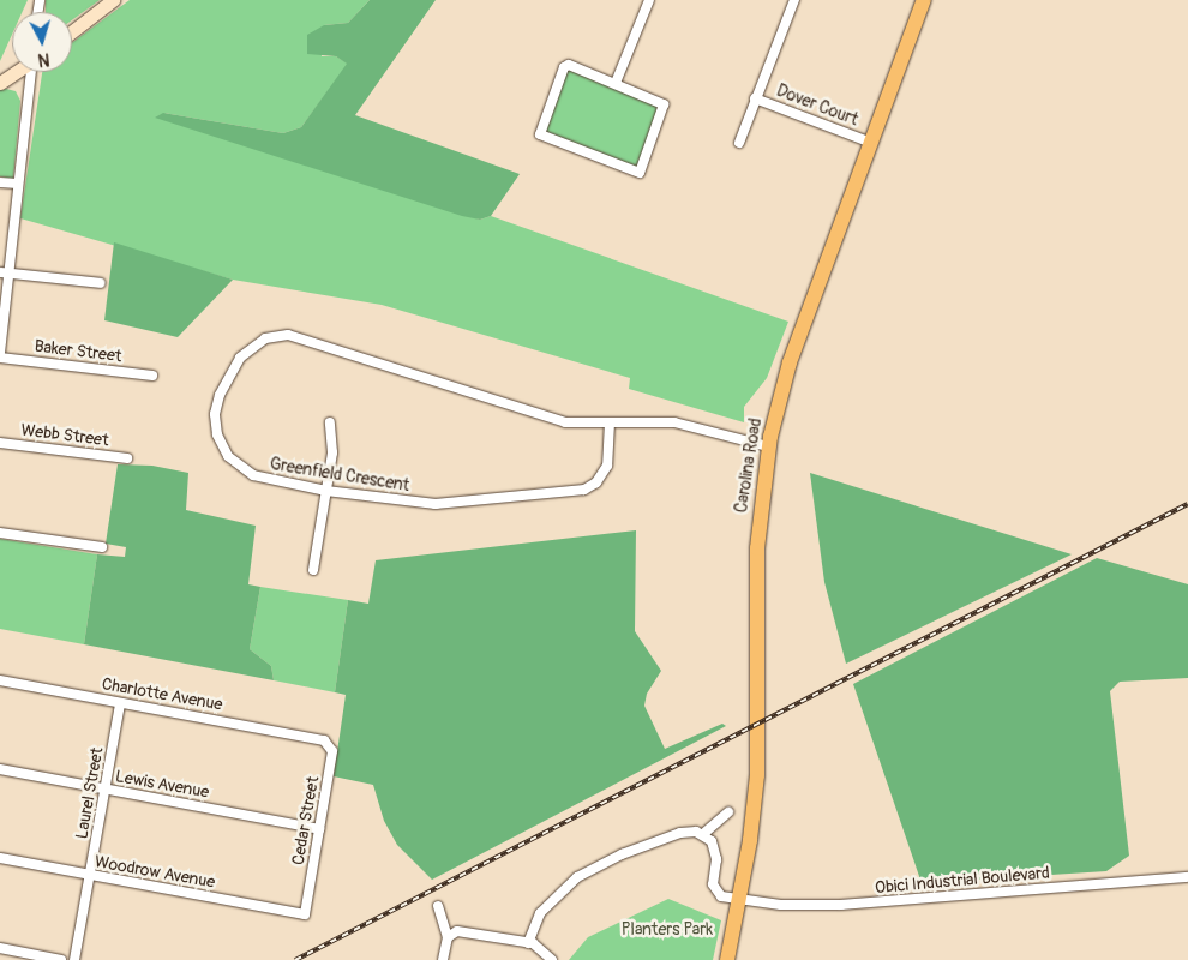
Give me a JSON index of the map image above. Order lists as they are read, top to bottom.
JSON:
{
  "streets": {
    "main road": ["Carolina Road"],
    "street": [
      "Dover Court",
      "Baker Street",
      "Webb Street",
      "Greenfield Crescent",
      "Charlotte Avenue",
      "Lewis Avenue",
      "Laurel Street",
      "Cedar Street",
      "Woodrow Avenue",
      "Obici Industrial Boulevard"
    ]
  },
  "crossings": [
    ["Dover Court", "Carolina Road"],
    ["Carolina Road", "Greenfield Crescent"],
    ["Carolina Road", "Obici Industrial Boulevard"],
    ["Charlotte Avenue", "Laurel Street"],
    ["Charlotte Avenue", "Cedar Street"],
    ["Lewis Avenue", "Laurel Street"],
    ["Lewis Avenue", "Cedar Street"],
    ["Laurel Street", "Woodrow Avenue"],
    ["Cedar Street", "Woodrow Avenue"]
  ],
  "parks": ["Planters Park"],
  "north": "bottom"
}
